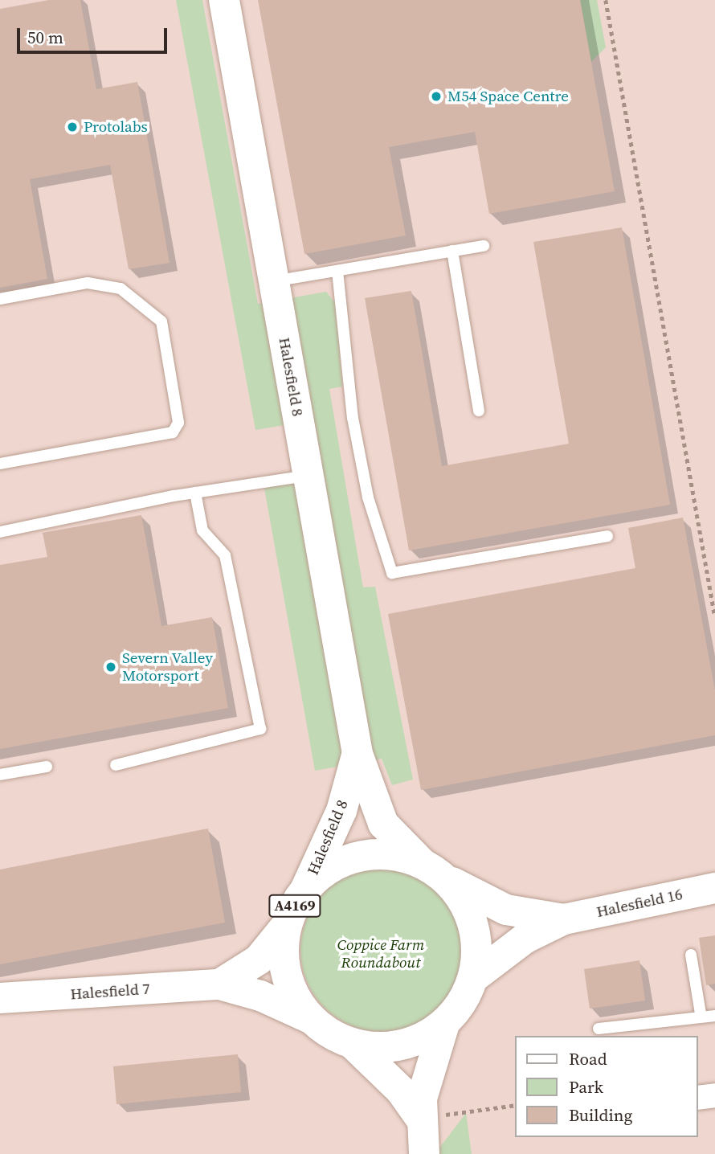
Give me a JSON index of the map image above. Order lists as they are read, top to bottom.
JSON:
{
  "streets": {
    "main road": [
      "Halesfield 8",
      "Halesfield 16",
      "A4169",
      "Halesfield 7"
    ]
  },
  "crossings": [
    ["Halesfield 8", "Halesfield 16"],
    ["Halesfield 8", "A4169"],
    ["Halesfield 8", "Halesfield 7"],
    ["Halesfield 16", "A4169"],
    ["Halesfield 16", "Halesfield 7"],
    ["A4169", "Halesfield 7"]
  ],
  "parks": ["Coppice Farm Roundabout"],
  "places": ["M54 Space Centre", "Protolabs", "Severn Valley Motorsport"],
  "legend": ["Road", "Park", "Building"],
  "scale_bar": "50 m"
}
